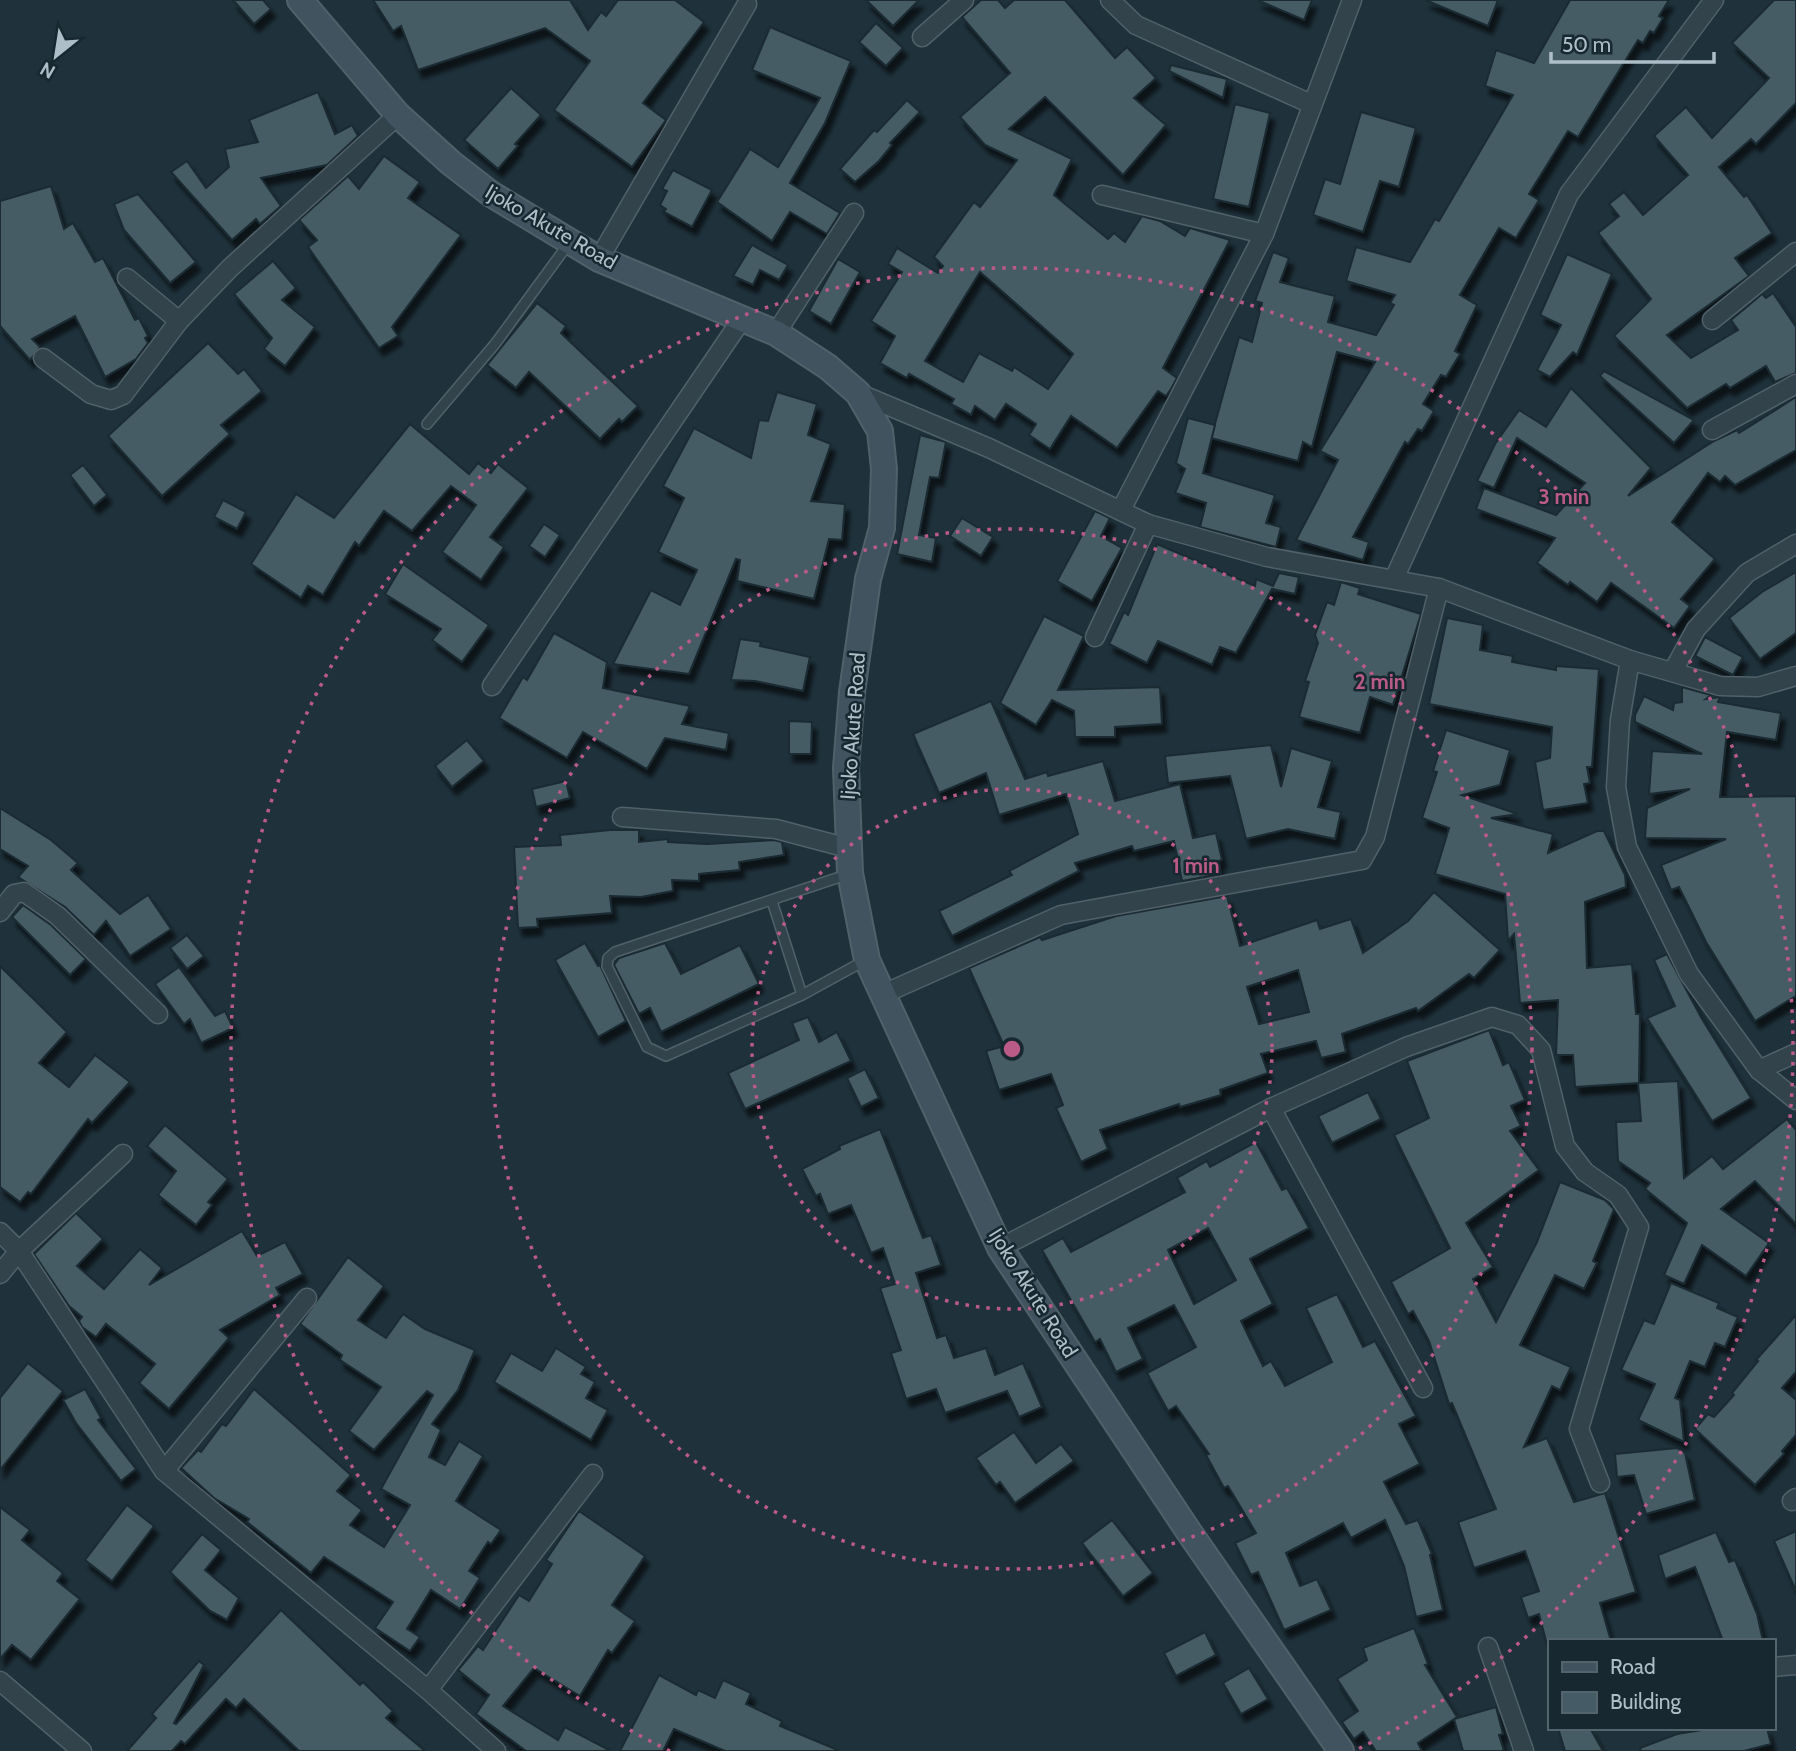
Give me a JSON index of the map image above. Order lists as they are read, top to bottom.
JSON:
{
  "streets": {
    "main road": ["Ijoko Akute Road"]
  },
  "legend": ["Road", "Building"],
  "scale_bar": "50 m",
  "north": "bottom left",
  "rings": ["3 min", "2 min", "1 min"]
}
